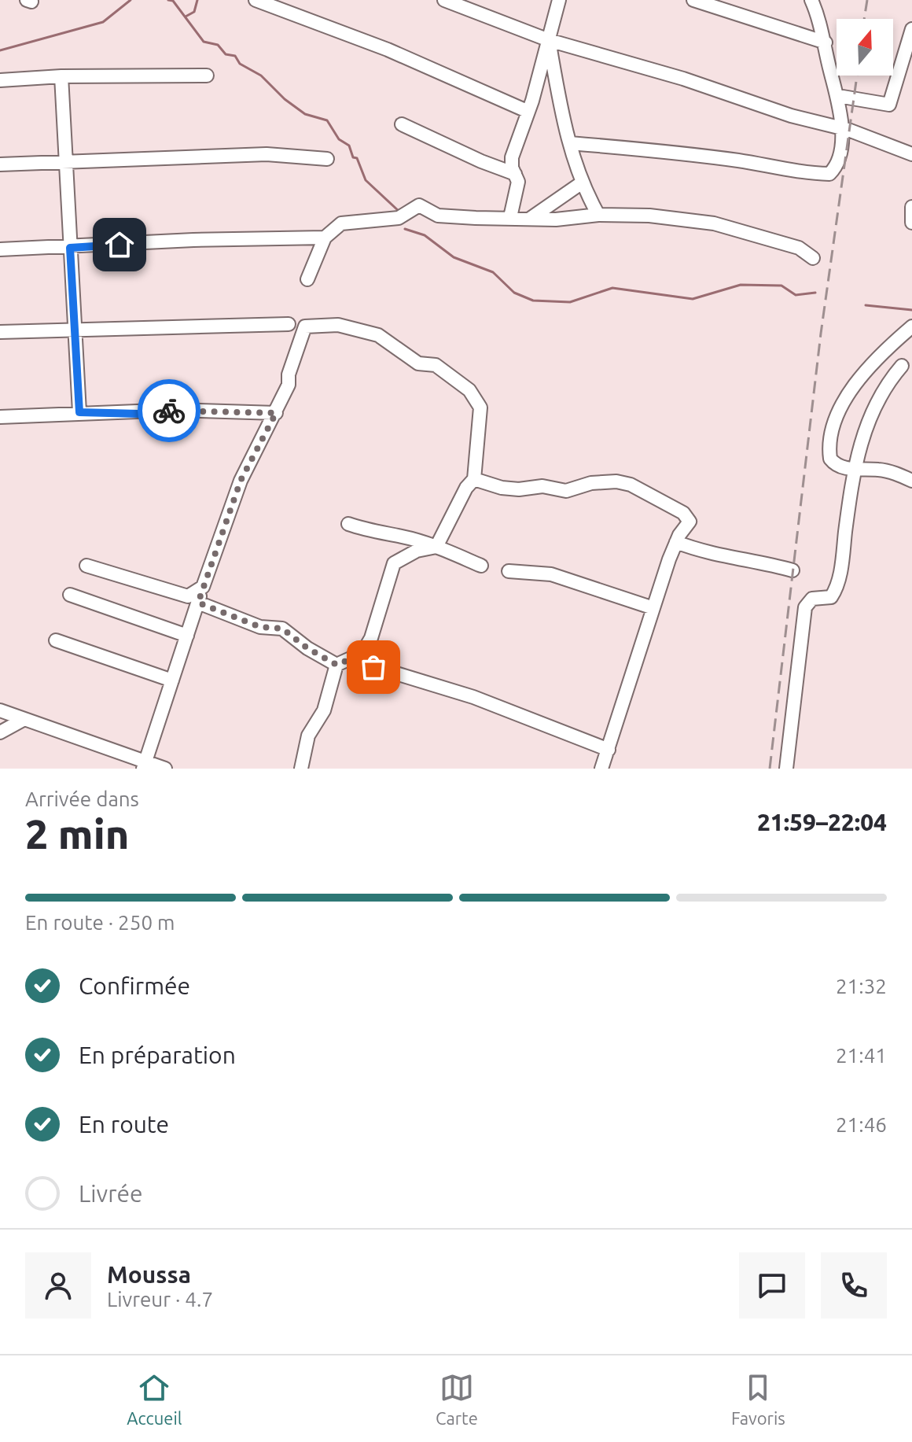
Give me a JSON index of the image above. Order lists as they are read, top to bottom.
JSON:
{
  "north": "top",
  "page": {
    "heading": ["2 min", "Arrivée dans", "21:59–22:04"],
    "panel": ["Moussa", "Livreur · 4.7"],
    "bar": "En route · 250 m",
    "list": [
      ["Confirmée", "21:32"],
      ["En préparation", "21:41"],
      ["En route", "21:46"],
      "Livrée"
    ],
    "tabs": ["Accueil", "Carte", "Favoris"]
  }
}
